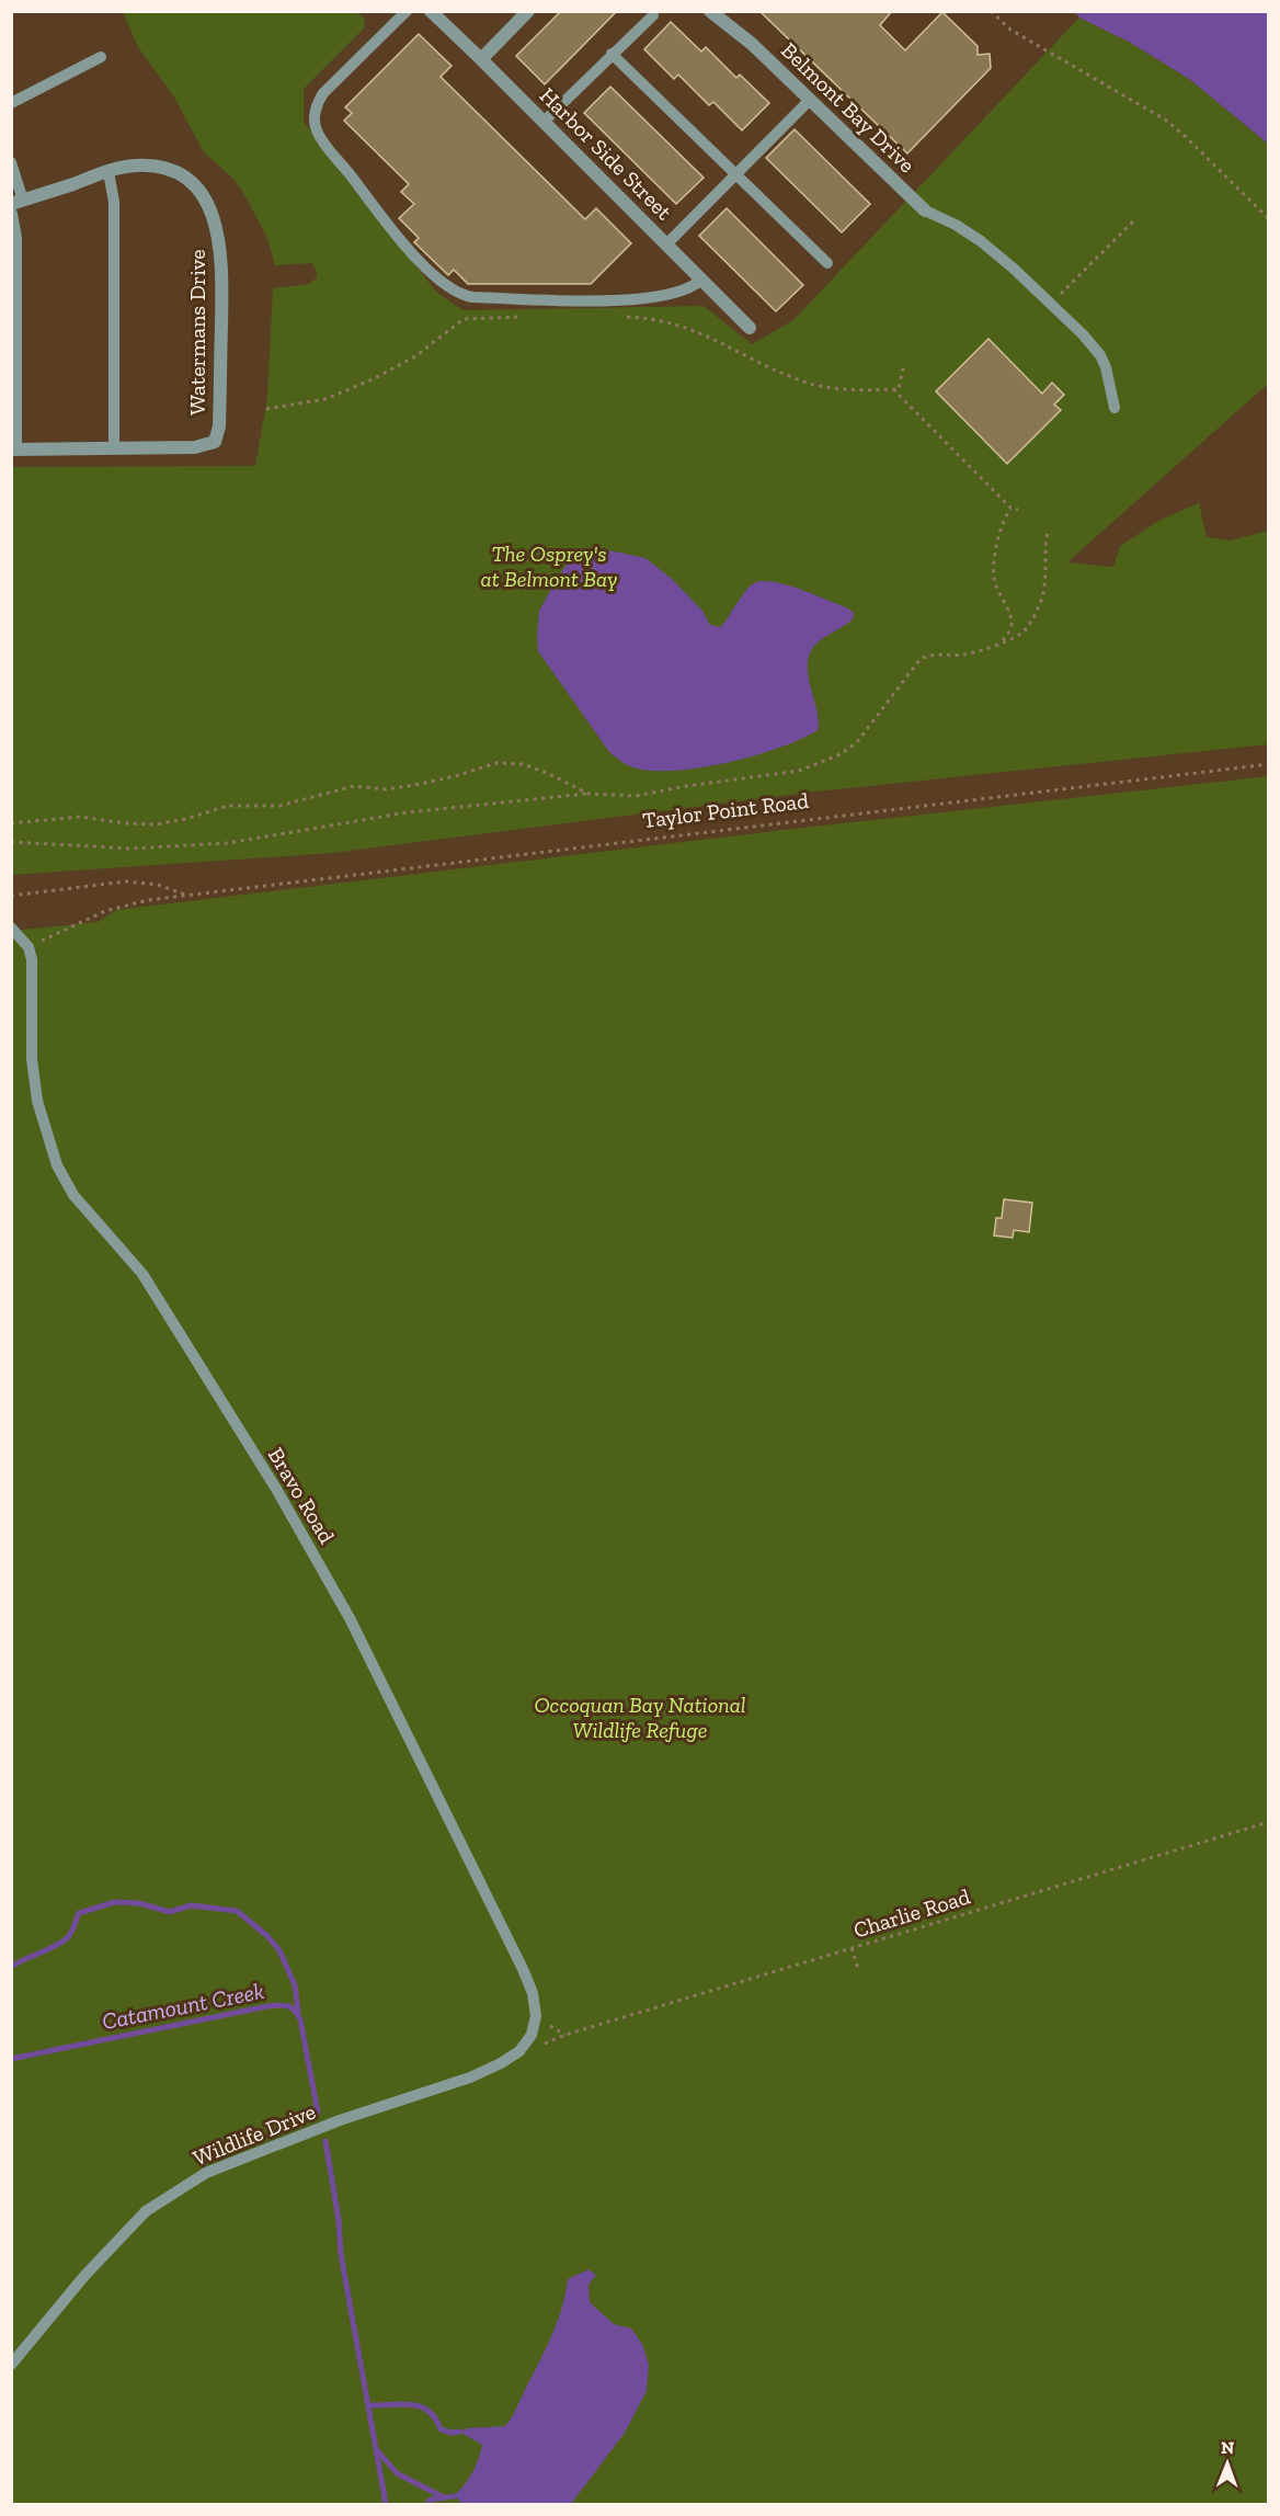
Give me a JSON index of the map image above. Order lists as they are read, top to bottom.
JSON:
{
  "streets": {
    "street": ["Belmont Bay Drive", "Harbor Side Street", "Watermans Drive"],
    "lane": ["Bravo Road", "Wildlife Drive"],
    "path": ["Taylor Point Road", "Charlie Road"]
  },
  "crossings": [
    ["Taylor Point Road", "Bravo Road"],
    ["Bravo Road", "Wildlife Drive"]
  ],
  "water": ["Catamount Creek"],
  "parks": ["The Osprey's at Belmont Bay", "Occoquan Bay National Wildlife Refuge"],
  "north": "top"
}
